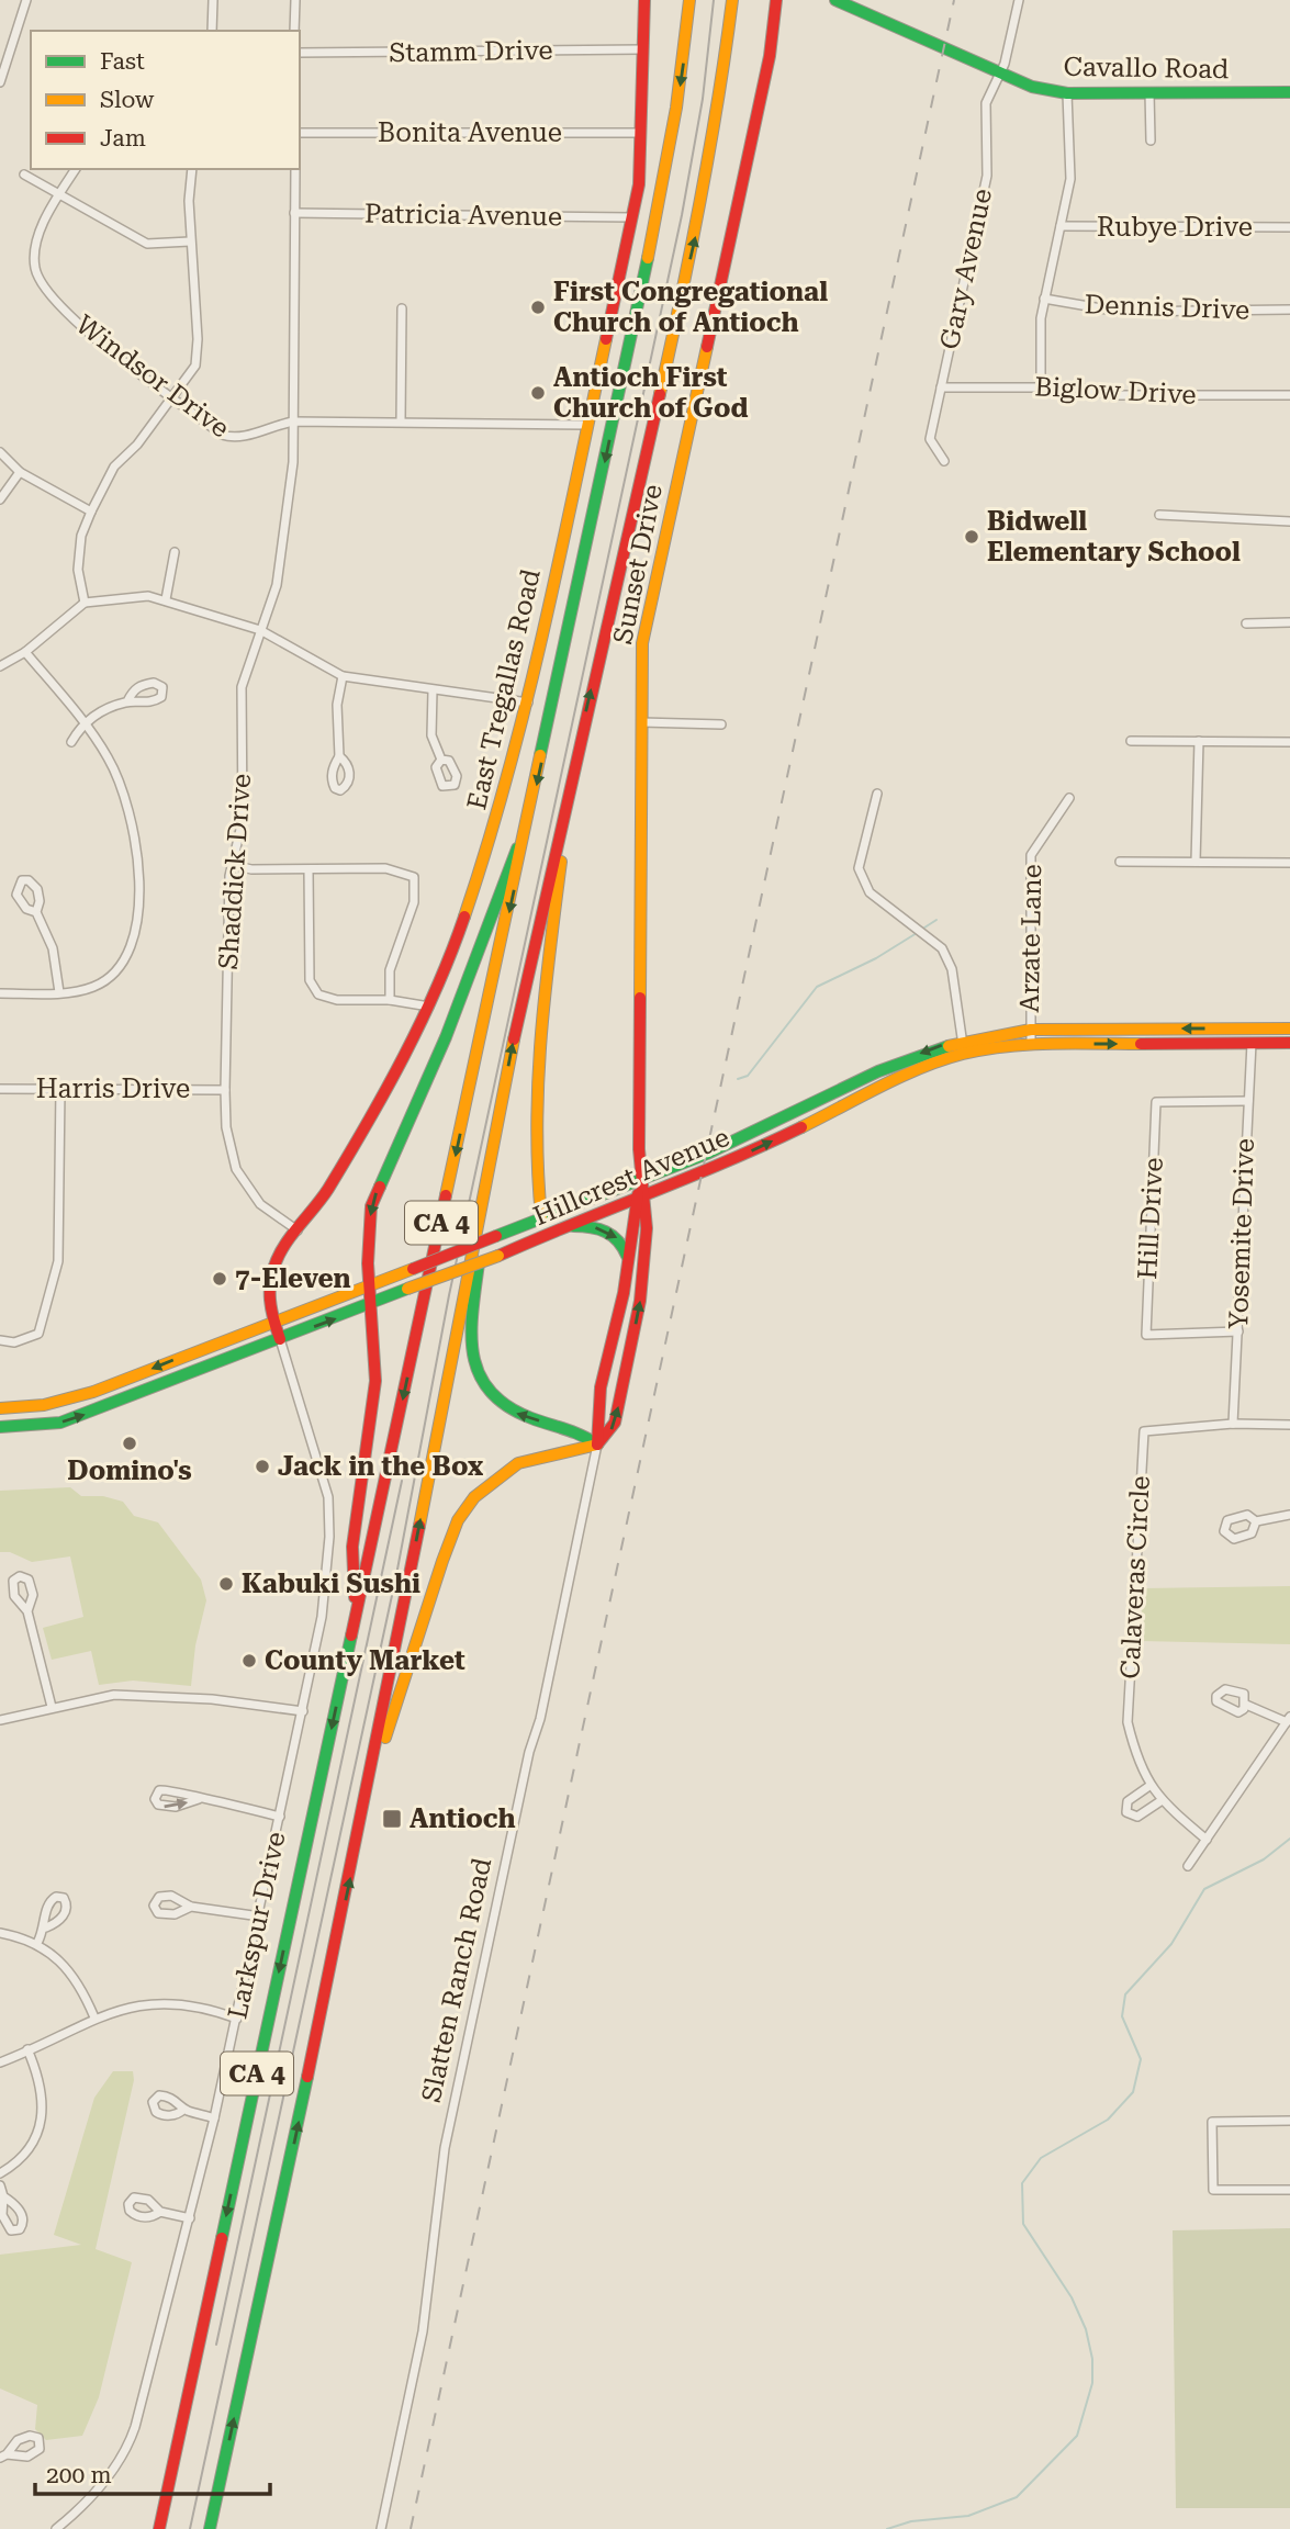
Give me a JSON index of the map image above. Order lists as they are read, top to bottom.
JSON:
{
  "streets": {
    "main road": [
      "Cavallo Road",
      "Sunset Drive",
      "East Tregallas Road",
      "Hillcrest Avenue",
      "CA 4",
      "Slatten Ranch Road"
    ],
    "street": [
      "Stamm Drive",
      "Bonita Avenue",
      "Patricia Avenue",
      "Rubye Drive",
      "Gary Avenue",
      "Dennis Drive",
      "Windsor Drive",
      "Biglow Drive",
      "Shaddick Drive",
      "Arzate Lane",
      "Harris Drive",
      "Hill Drive",
      "Yosemite Drive",
      "Calaveras Circle",
      "Larkspur Drive"
    ]
  },
  "crossings": [
    ["Stamm Drive", "East Tregallas Road"],
    ["Cavallo Road", "Gary Avenue"],
    ["Bonita Avenue", "East Tregallas Road"],
    ["Patricia Avenue", "East Tregallas Road"],
    ["Patricia Avenue", "Shaddick Drive"],
    ["Gary Avenue", "Biglow Drive"],
    ["Windsor Drive", "East Tregallas Road"],
    ["Windsor Drive", "Shaddick Drive"],
    ["Sunset Drive", "Hillcrest Avenue"],
    ["Sunset Drive", "Slatten Ranch Road"],
    ["East Tregallas Road", "Shaddick Drive"],
    ["East Tregallas Road", "Hillcrest Avenue"],
    ["East Tregallas Road", "Larkspur Drive"],
    ["Shaddick Drive", "Harris Drive"],
    ["Arzate Lane", "Hillcrest Avenue"],
    ["Hillcrest Avenue", "Yosemite Drive"],
    ["Hillcrest Avenue", "Larkspur Drive"],
    ["Hillcrest Avenue", "Slatten Ranch Road"],
    ["Hill Drive", "Yosemite Drive"],
    ["Yosemite Drive", "Calaveras Circle"]
  ],
  "places": {
    "other": [
      "First Congregational Church of Antioch",
      "Antioch First Church of God",
      "Bidwell Elementary School",
      "7-Eleven",
      "Domino's",
      "Jack in the Box",
      "Kabuki Sushi",
      "County Market"
    ],
    "transit": ["Antioch"]
  },
  "legend": ["Fast", "Slow", "Jam"],
  "scale_bar": "200 m"
}
